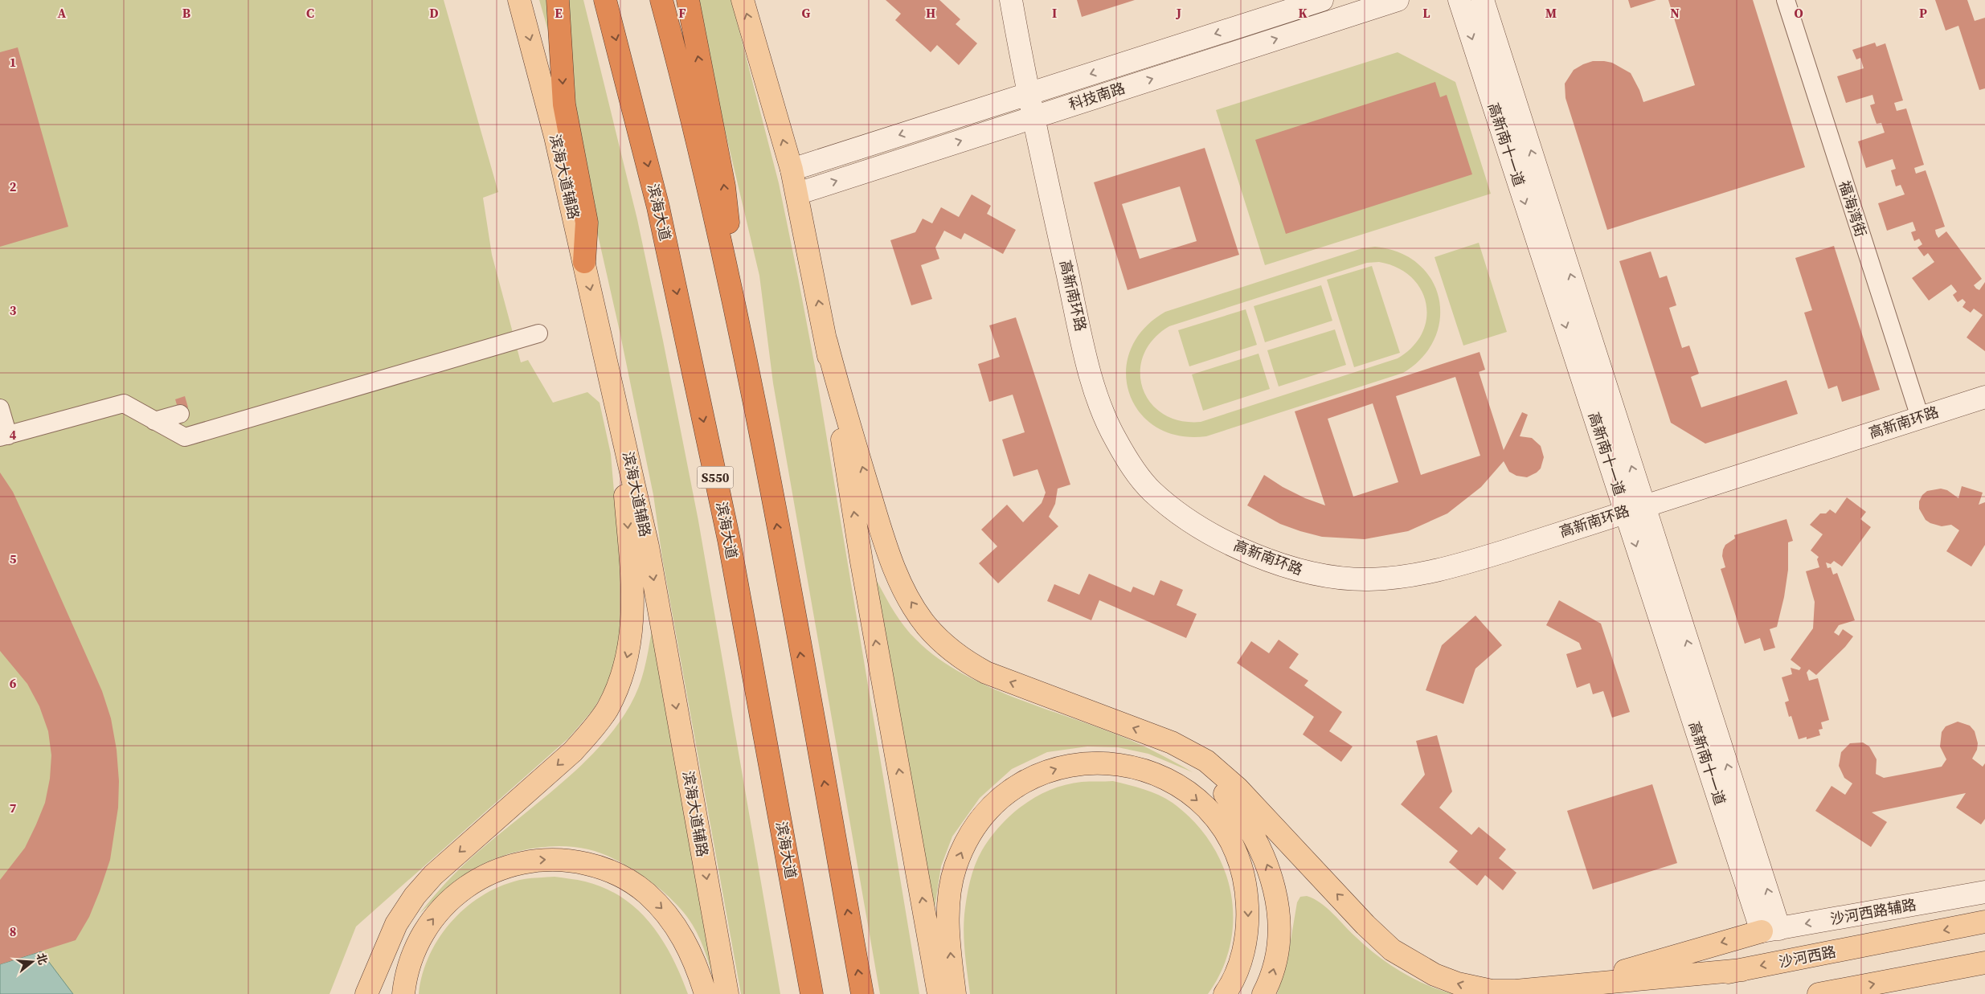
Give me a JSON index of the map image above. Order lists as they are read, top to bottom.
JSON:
{
  "streets": {
    "highway": ["滨海大道", "S550"],
    "main road": ["滨海大道辅路", "沙河西路"],
    "street": [
      "科技南路",
      "高新南十一道",
      "福海湾街",
      "高新南环路",
      "沙河西路辅路"
    ]
  },
  "crossings": [
    ["科技南路", "高新南环路"],
    ["高新南十一道", "高新南环路"],
    ["高新南十一道", "沙河西路辅路"],
    ["福海湾街", "高新南环路"]
  ],
  "one_way": ["滨海大道辅路", "沙河西路辅路"],
  "north": "right",
  "grid": {
    "columns": [
      "A",
      "B",
      "C",
      "D",
      "E",
      "F",
      "G",
      "H",
      "I",
      "J",
      "K",
      "L",
      "M",
      "N",
      "O",
      "P"
    ],
    "rows": [
      "1",
      "2",
      "3",
      "4",
      "5",
      "6",
      "7",
      "8"
    ]
  }
}
